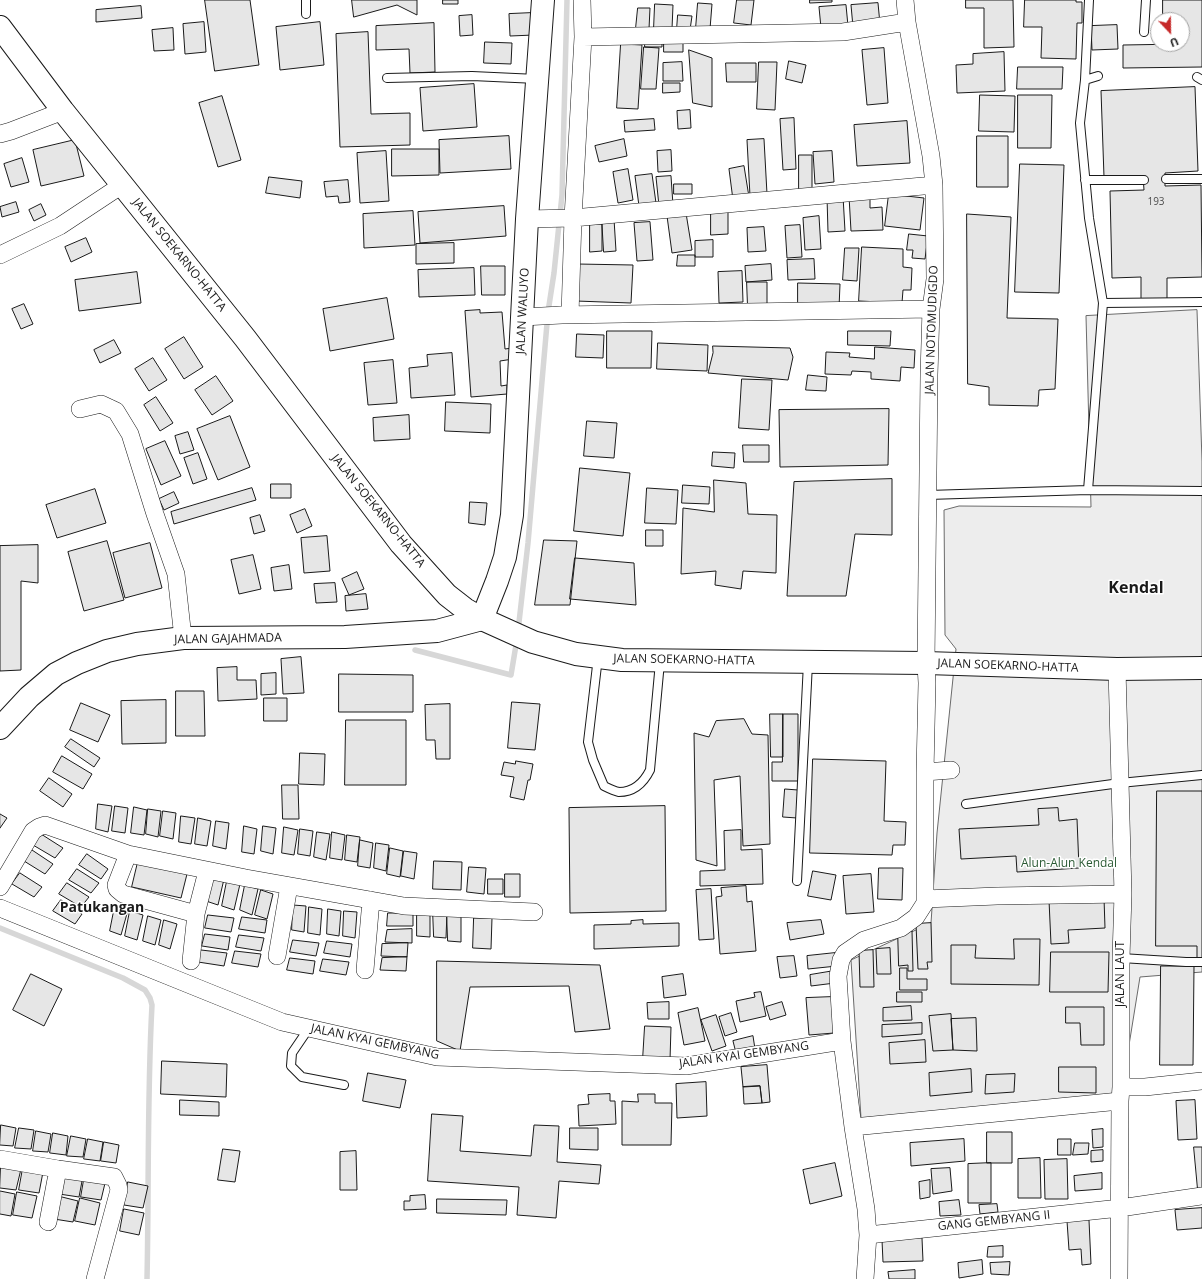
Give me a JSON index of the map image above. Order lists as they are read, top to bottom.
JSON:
{
  "streets": {
    "main road": ["JALAN SOEKARNO-HATTA", "JALAN WALUYO", "JALAN GAJAHMADA"],
    "street": [
      "JALAN NOTOMUDIGDO",
      "JALAN LAUT",
      "JALAN KYAI GEMBYANG",
      "GANG GEMBYANG II"
    ]
  },
  "crossings": [
    ["JALAN SOEKARNO-HATTA", "JALAN WALUYO"],
    ["JALAN SOEKARNO-HATTA", "JALAN NOTOMUDIGDO"],
    ["JALAN SOEKARNO-HATTA", "JALAN GAJAHMADA"],
    ["JALAN SOEKARNO-HATTA", "JALAN LAUT"],
    ["JALAN WALUYO", "JALAN GAJAHMADA"],
    ["JALAN LAUT", "GANG GEMBYANG II"]
  ],
  "districts": ["Kendal", "Patukangan"],
  "parks": ["Alun-Alun Kendal"],
  "house_numbers": ["193"],
  "north": "bottom"
}
